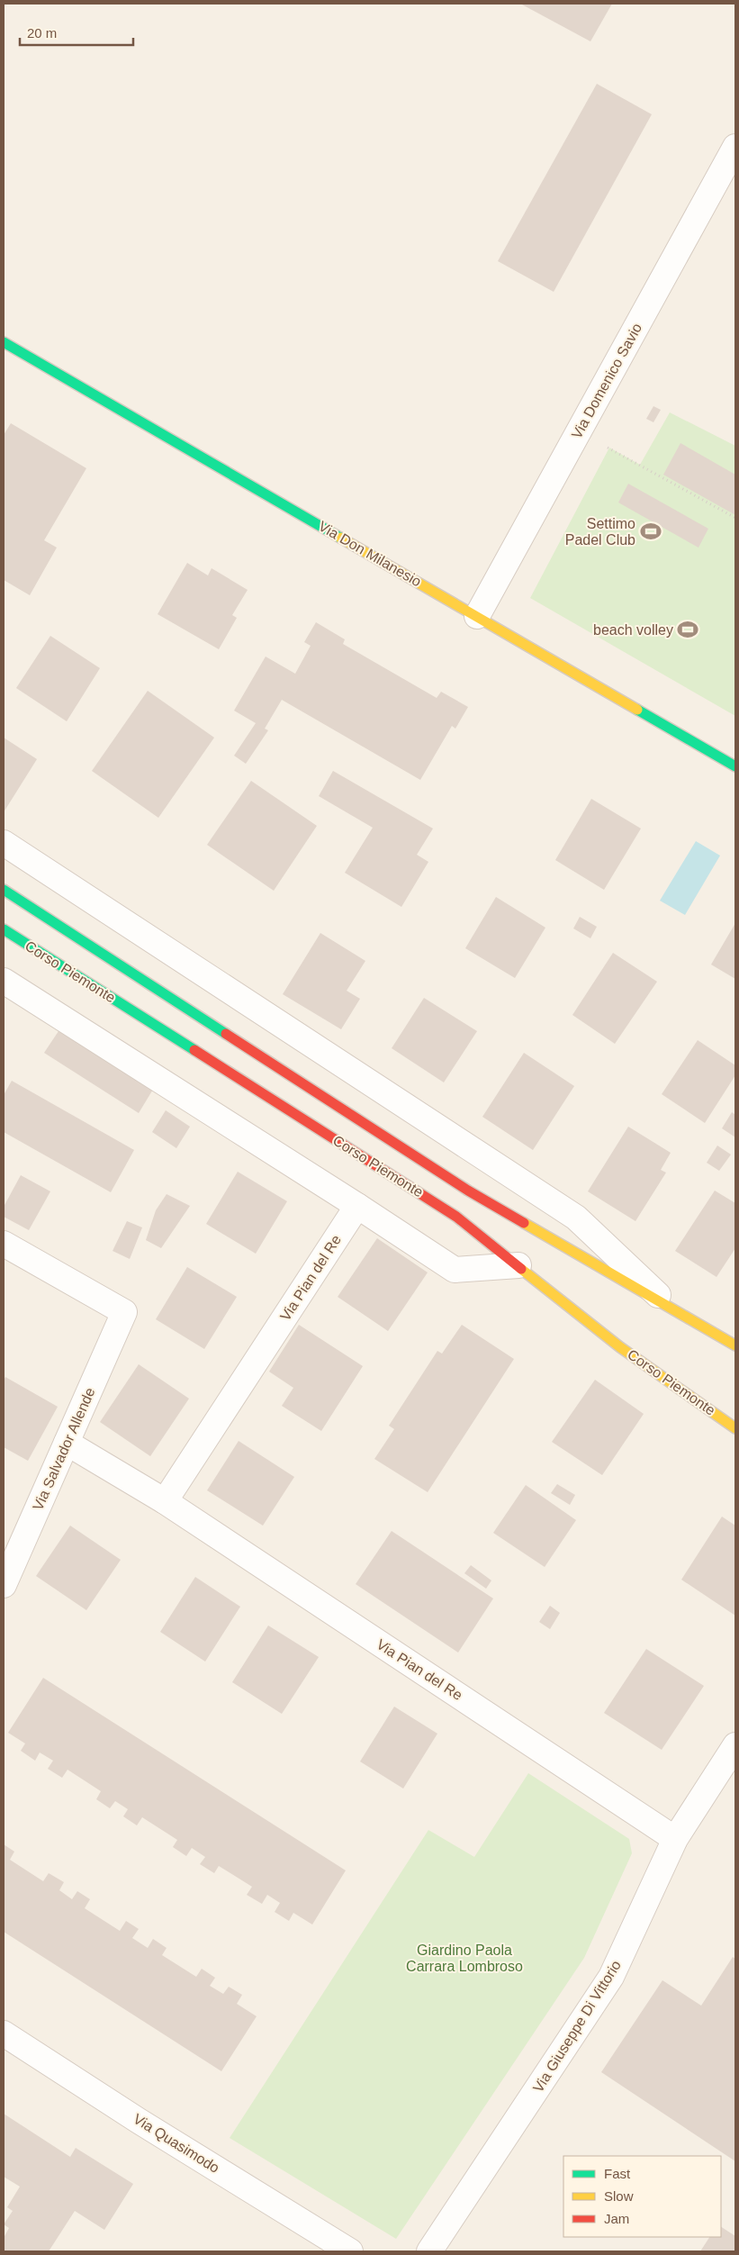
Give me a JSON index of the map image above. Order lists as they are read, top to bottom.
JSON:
{
  "streets": {
    "main road": ["Via Don Milanesio", "Corso Piemonte"],
    "street": [
      "Via Domenico Savio",
      "Via Pian del Re",
      "Via Salvador Allende",
      "Via Giuseppe Di Vittorio",
      "Via Quasimodo"
    ]
  },
  "crossings": [
    ["Via Domenico Savio", "Via Don Milanesio"],
    ["Via Pian del Re", "Via Salvador Allende"],
    ["Via Pian del Re", "Via Giuseppe Di Vittorio"]
  ],
  "parks": ["Giardino Paola Carrara Lombroso"],
  "places": {
    "sports": ["Settimo Padel Club", "beach volley"]
  },
  "legend": ["Fast", "Slow", "Jam"],
  "scale_bar": "20 m"
}
